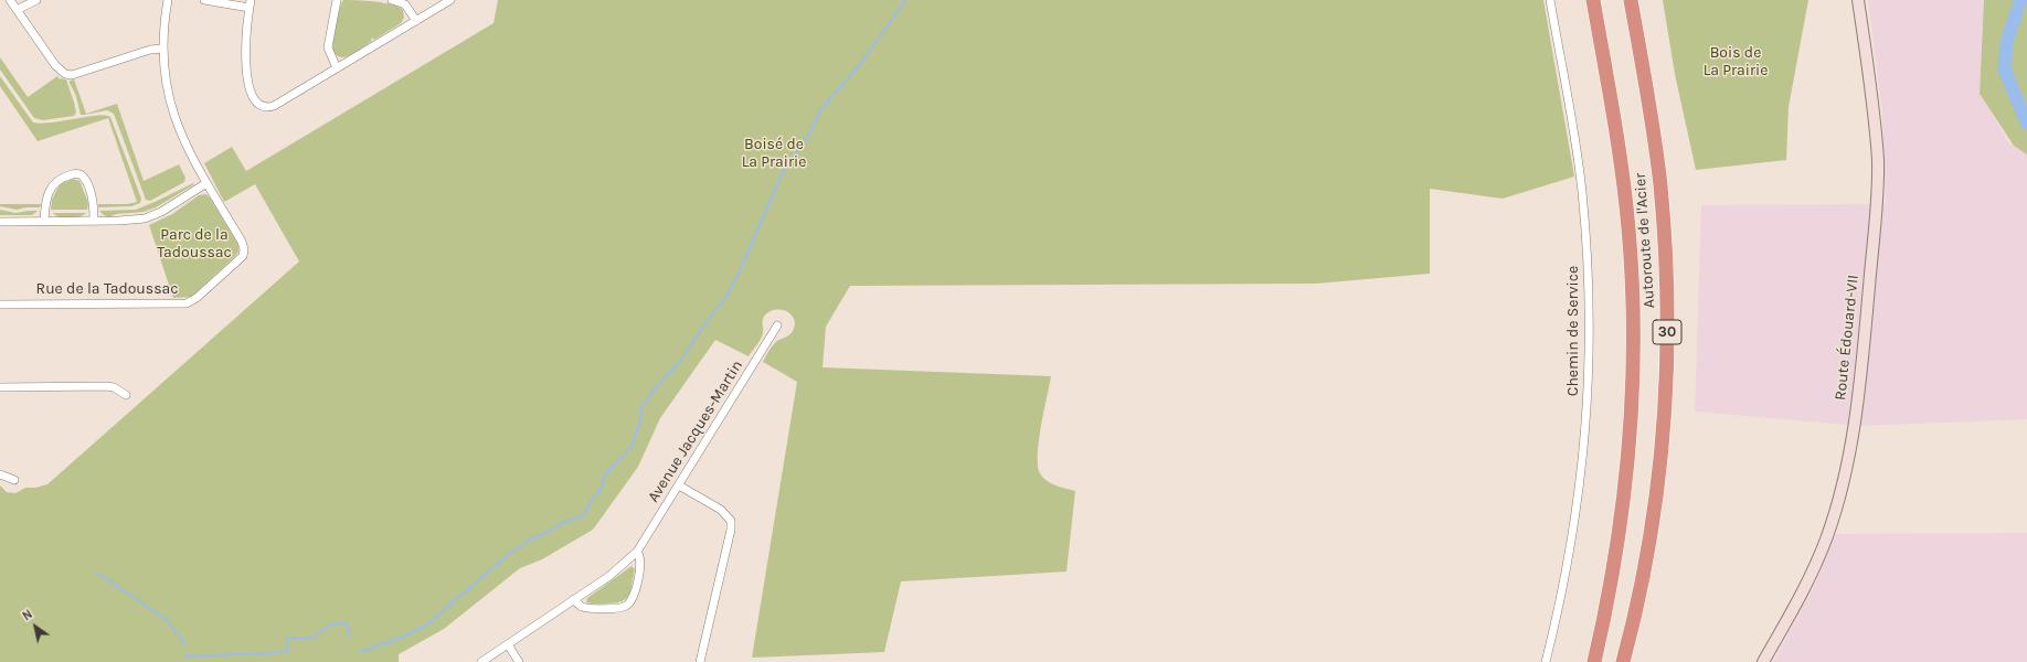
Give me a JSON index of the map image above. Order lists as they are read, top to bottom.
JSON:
{
  "streets": {
    "highway": ["Autoroute de l'Acier", "30"],
    "main road": ["Route Édouard-VII"],
    "street": ["Rue de la Tadoussac", "Chemin de Service", "Avenue Jacques-Martin"]
  },
  "parks": ["Bois de La Prairie", "Boisé de La Prairie", "Parc de la Tadoussac"],
  "north": "top left"
}
